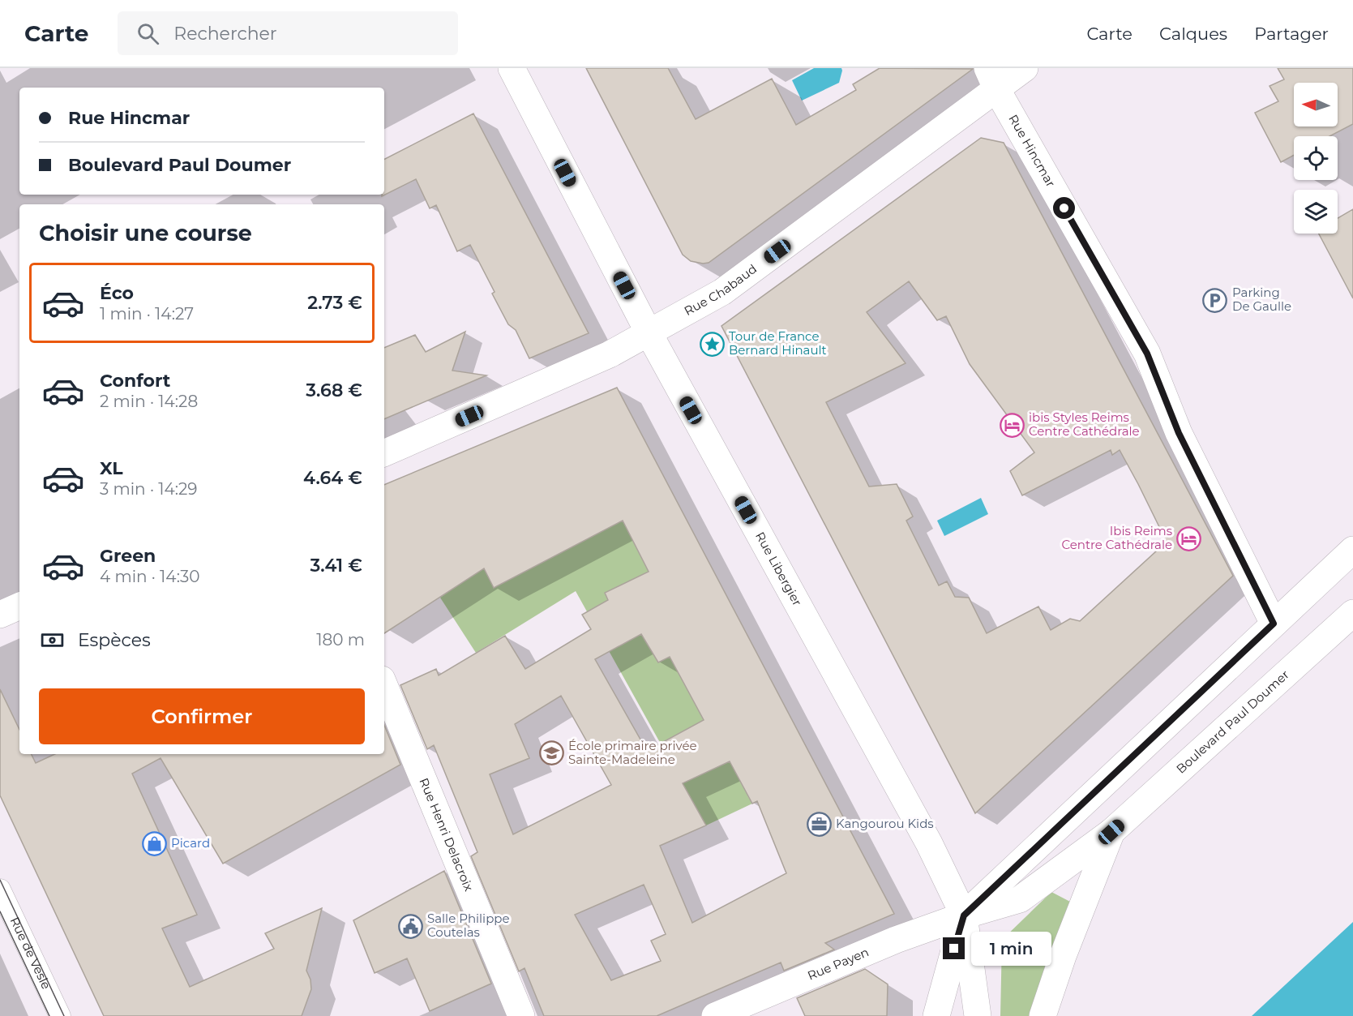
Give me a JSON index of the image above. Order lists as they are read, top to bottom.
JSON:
{
  "streets": {
    "street": [
      "Rue Hincmar",
      "Rue Chabaud",
      "Rue Libergier",
      "Boulevard Paul Doumer",
      "Rue Henri Delacroix",
      "Rue de Vesle",
      "Rue Payen"
    ]
  },
  "crossings": [
    ["Rue Hincmar", "Rue Chabaud"],
    ["Rue Chabaud", "Rue Libergier"],
    ["Rue Libergier", "Boulevard Paul Doumer"],
    ["Rue Libergier", "Rue Payen"],
    ["Boulevard Paul Doumer", "Rue Payen"]
  ],
  "places": {
    "parking": ["Parking De Gaulle"],
    "place": ["Tour de France Bernard Hinault"],
    "hotel": ["ibis Styles Reims Centre Cathédrale", "Ibis Reims Centre Cathédrale"],
    "school or university": ["École primaire privée Sainte-Madeleine"],
    "office": ["Kangourou Kids"],
    "shop": ["Picard"],
    "public building": ["Salle Philippe Coutelas"]
  },
  "north": "left",
  "page": {
    "header": "Carte",
    "search": "Rechercher",
    "nav": ["Carte", "Calques", "Partager"],
    "banner": ["Rue Hincmar", "Boulevard Paul Doumer"],
    "heading": "Choisir une course",
    "list": [
      {
        "name": "Éco",
        "note": "1 min · 14:27",
        "value": "2.73 €"
      },
      {
        "name": "Confort",
        "note": "2 min · 14:28",
        "value": "3.68 €"
      },
      {
        "name": "XL",
        "note": "3 min · 14:29",
        "value": "4.64 €"
      },
      {
        "name": "Green",
        "note": "4 min · 14:30",
        "value": "3.41 €"
      }
    ],
    "pay": ["Espèces", "180 m"],
    "buttons": "Confirmer",
    "bubble": "1 min"
  }
}
